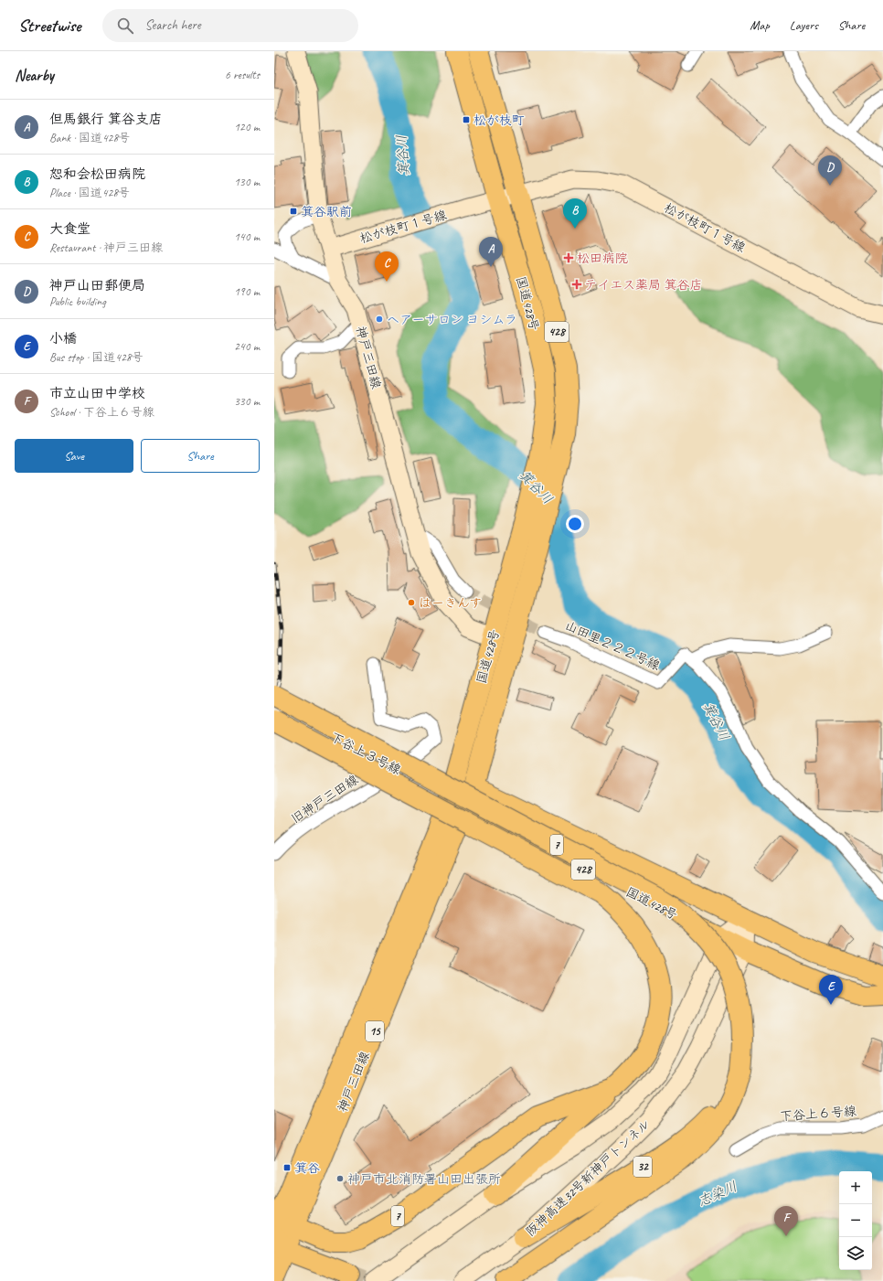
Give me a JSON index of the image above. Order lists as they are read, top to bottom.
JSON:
{
  "streets": {
    "highway": [
      "国道428号",
      "428",
      "7",
      "32"
    ],
    "main road": ["神戸三田線", "15"],
    "street": [
      "松が枝町１号線",
      "山田里２２２号線",
      "下谷上３号線",
      "旧神戸三田線",
      "下谷上６号線",
      "阪神高速32号新神戸トンネル"
    ]
  },
  "crossings": [
    ["松が枝町１号線", "国道428号"],
    ["松が枝町１号線", "神戸三田線"],
    ["国道428号", "神戸三田線"],
    ["国道428号", "下谷上３号線"],
    ["国道428号", "阪神高速32号新神戸トンネル"],
    ["神戸三田線", "下谷上３号線"],
    ["神戸三田線", "7"],
    ["下谷上３号線", "旧神戸三田線"],
    ["下谷上３号線", "7"],
    ["7", "32"],
    ["7", "阪神高速32号新神戸トンネル"],
    ["32", "阪神高速32号新神戸トンネル"]
  ],
  "water": ["箕谷川", "志染川"],
  "places": {
    "transit": ["松が枝町", "箕谷駅前", "箕谷"],
    "health": ["松田病院", "テイエス薬局 箕谷店"],
    "other": ["ヘアーサロン ヨシムラ", "はーきんす", "神戸市北消防署山田出張所"]
  },
  "page": {
    "header": "Streetwise",
    "search": "Search here",
    "nav": ["Map", "Layers", "Share"],
    "heading": ["Nearby", "6 results"],
    "list": [
      {
        "mark": "A",
        "name": "但馬銀行 箕谷支店",
        "note": "Bank · 国道428号",
        "value": "120 m"
      },
      {
        "mark": "B",
        "name": "恕和会松田病院",
        "note": "Place · 国道428号",
        "value": "130 m"
      },
      {
        "mark": "C",
        "name": "大食堂",
        "note": "Restaurant · 神戸三田線",
        "value": "140 m"
      },
      {
        "mark": "D",
        "name": "神戸山田郵便局",
        "note": "Public building",
        "value": "190 m"
      },
      {
        "mark": "E",
        "name": "小橋",
        "note": "Bus stop · 国道428号",
        "value": "240 m"
      },
      {
        "mark": "F",
        "name": "市立山田中学校",
        "note": "School · 下谷上６号線",
        "value": "330 m"
      }
    ],
    "pins": [
      "D",
      "B",
      "A",
      "C",
      "E",
      "F"
    ],
    "buttons": ["Save", "Share"],
    "map_buttons": ["+", "−"]
  }
}
